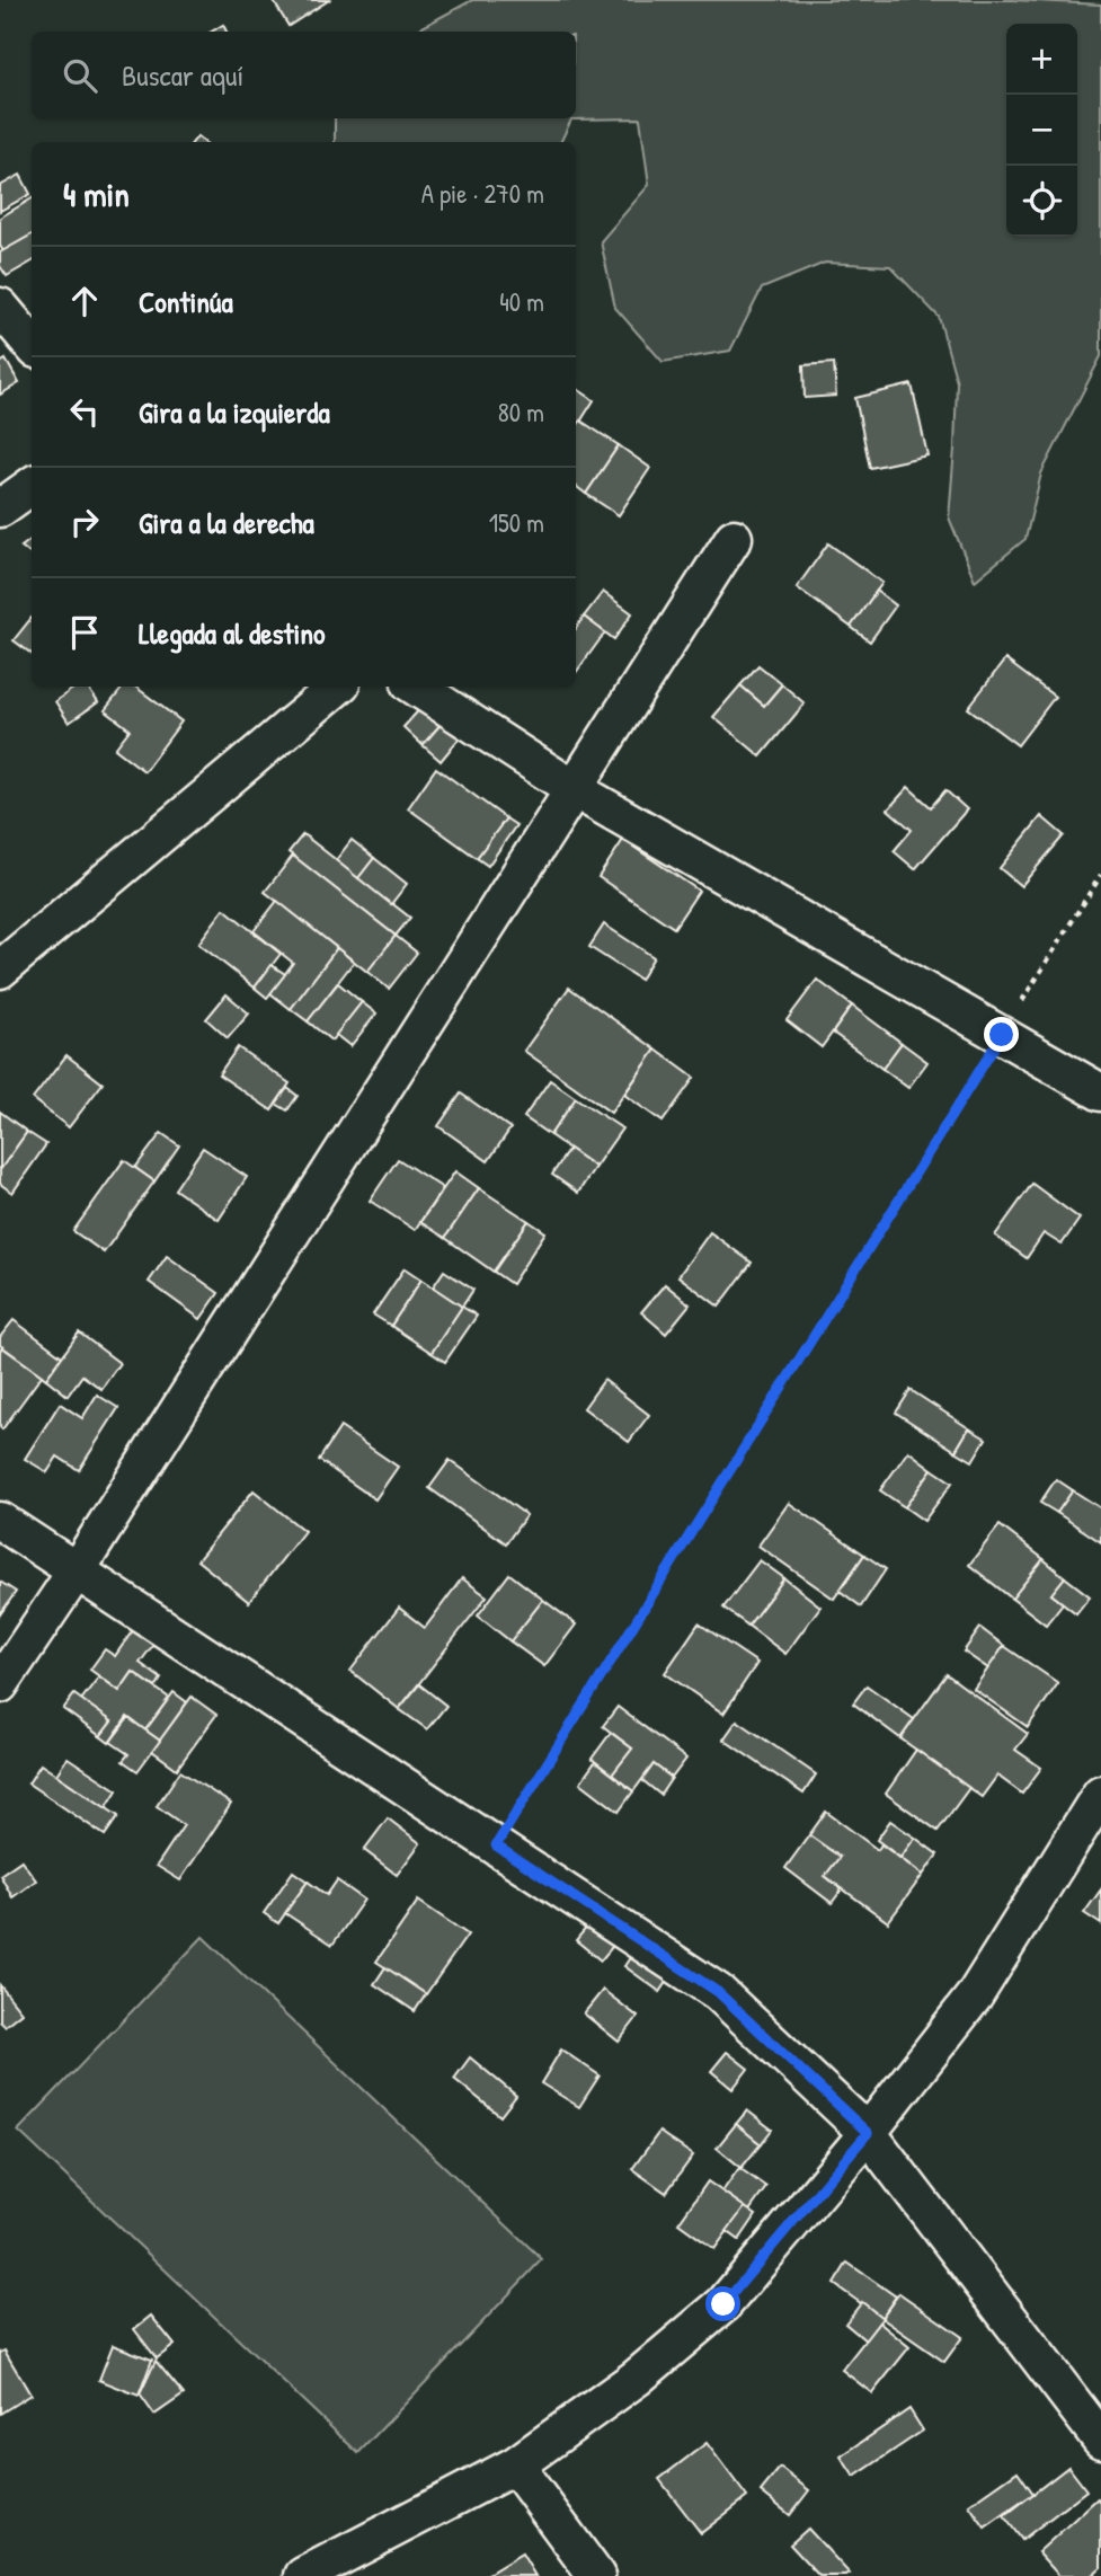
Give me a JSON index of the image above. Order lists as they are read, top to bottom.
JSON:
{
  "page": {
    "map_buttons": ["+", "−"],
    "search": "Buscar aquí",
    "heading": ["4 min", "A pie · 270 m"],
    "list": [
      ["Continúa", "40 m"],
      ["Gira a la izquierda", "80 m"],
      ["Gira a la derecha", "150 m"],
      "Llegada al destino"
    ]
  }
}
